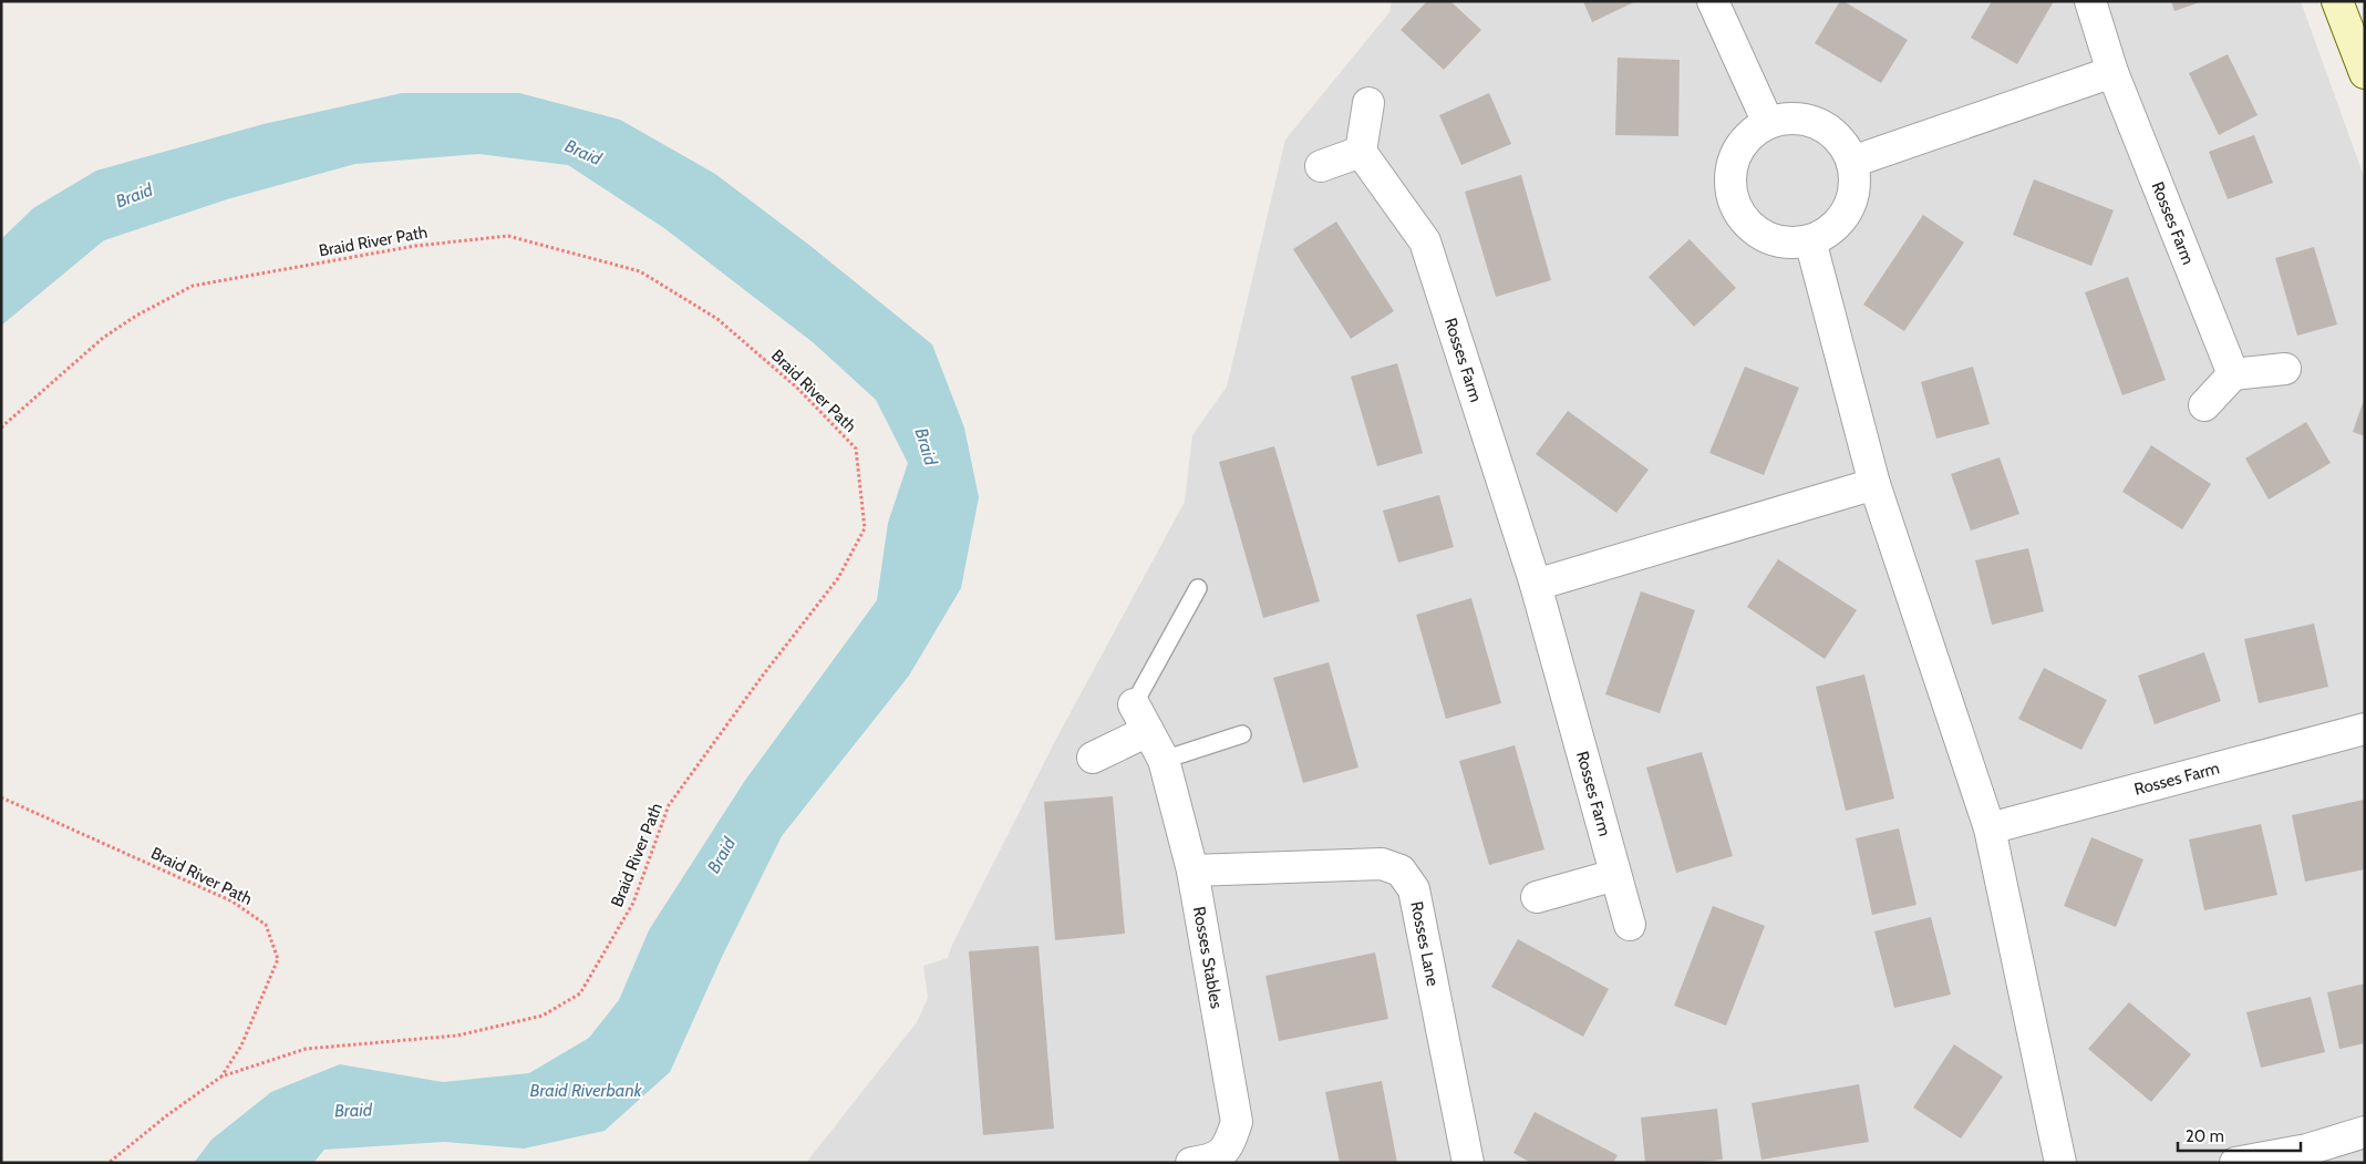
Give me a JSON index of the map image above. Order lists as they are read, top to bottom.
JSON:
{
  "streets": {
    "street": ["Rosses Farm", "Rosses Lane", "Rosses Stables"],
    "path": ["Braid River Path"]
  },
  "crossings": [
    ["Rosses Lane", "Rosses Stables"]
  ],
  "water": ["Braid", "Braid Riverbank"],
  "scale_bar": "20 m"
}
